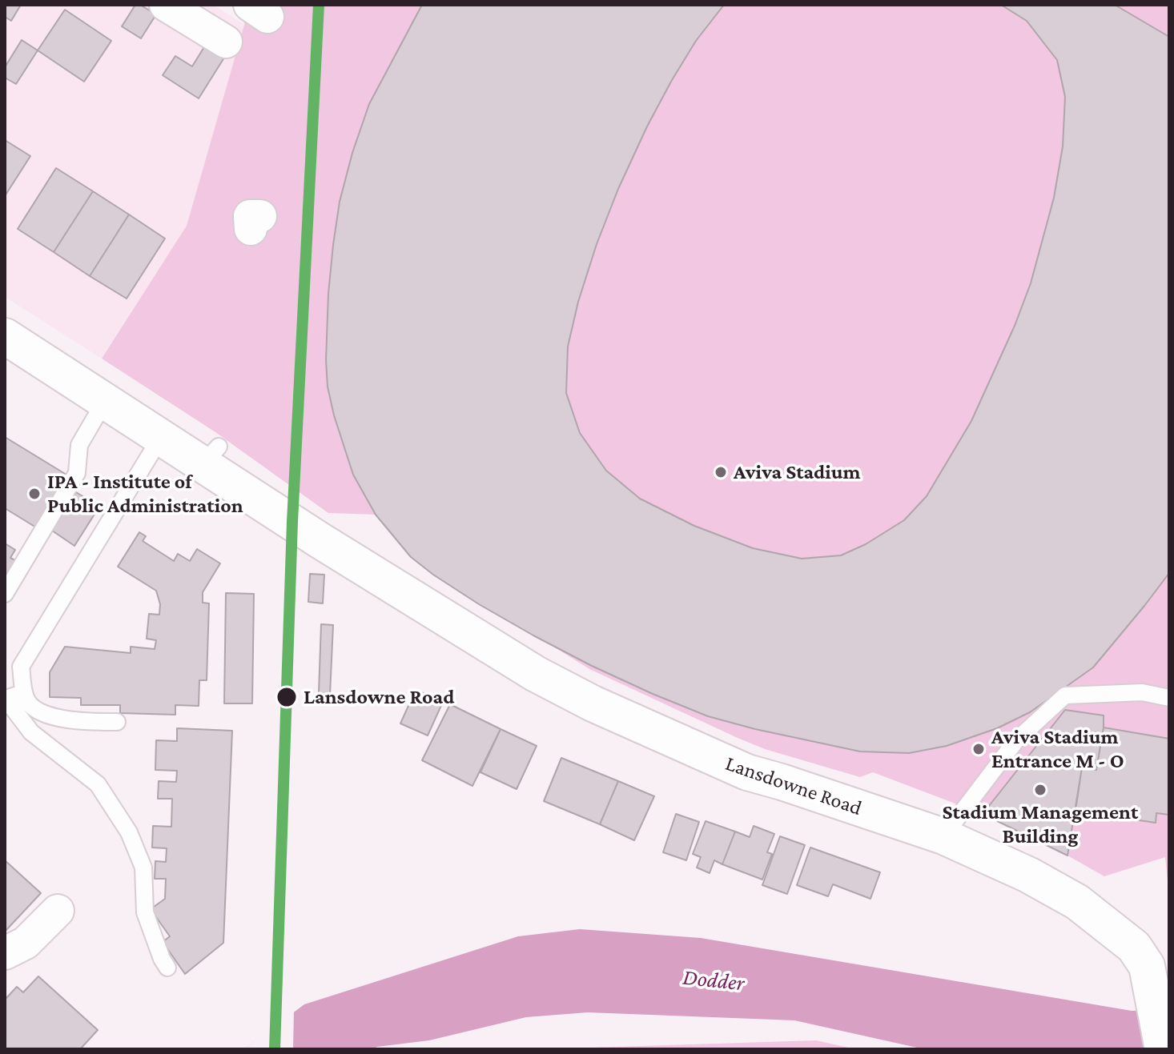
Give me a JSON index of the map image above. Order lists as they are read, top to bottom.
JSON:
{
  "streets": {
    "street": ["Lansdowne Road"]
  },
  "water": ["Dodder"],
  "places": [
    "Aviva Stadium",
    "IPA - Institute of Public Administration",
    "Lansdowne Road",
    "Aviva Stadium Entrance M - O",
    "Stadium Management Building"
  ]
}
